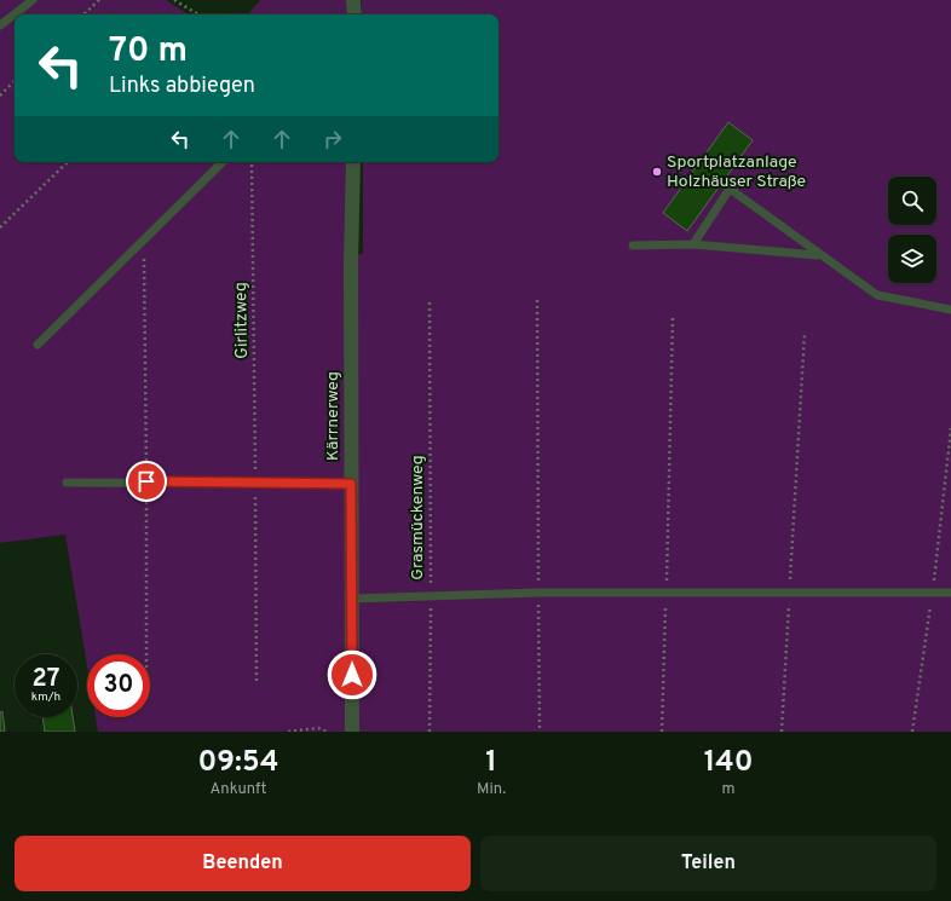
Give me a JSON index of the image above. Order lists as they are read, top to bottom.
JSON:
{
  "streets": {
    "street": ["Kärrnerweg"],
    "path": ["Girlitzweg", "Grasmückenweg"]
  },
  "places": ["Sportplatzanlage Holzhäuser Straße"],
  "page": {
    "turn": ["70 m", "Links abbiegen"],
    "speed": "27 km/h",
    "limit": "30",
    "eta": [
      "09:54",
      "Ankunft",
      "1",
      "Min.",
      "140",
      "m"
    ],
    "buttons": ["Beenden", "Teilen"]
  }
}
